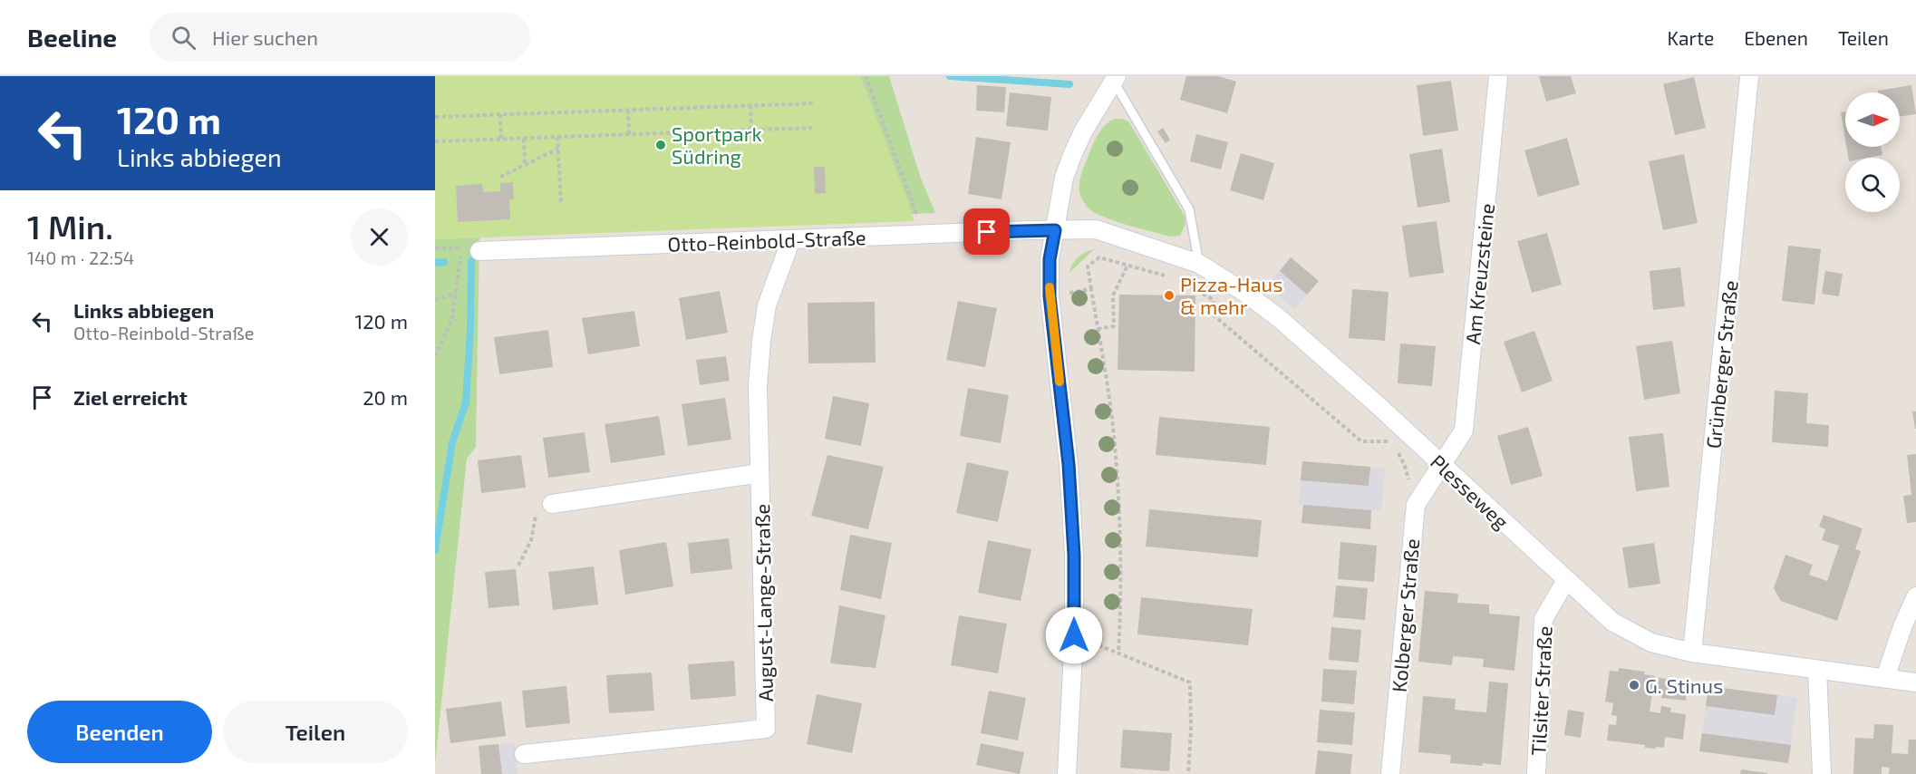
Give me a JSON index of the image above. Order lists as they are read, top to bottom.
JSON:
{
  "streets": {
    "street": [
      "Otto-Reinbold-Straße",
      "Am Kreuzsteine",
      "Grünberger Straße",
      "Plesseweg",
      "August-Lange-Straße",
      "Kolberger Straße",
      "Tilsiter Straße"
    ]
  },
  "crossings": [
    ["Otto-Reinbold-Straße", "Plesseweg"],
    ["Otto-Reinbold-Straße", "August-Lange-Straße"],
    ["Am Kreuzsteine", "Plesseweg"],
    ["Am Kreuzsteine", "Kolberger Straße"],
    ["Grünberger Straße", "Plesseweg"],
    ["Plesseweg", "Kolberger Straße"],
    ["Plesseweg", "Tilsiter Straße"]
  ],
  "places": ["Sportpark Südring", "Pizza-Haus & mehr", "G. Stinus"],
  "north": "right",
  "page": {
    "header": "Beeline",
    "search": "Hier suchen",
    "nav": ["Karte", "Ebenen", "Teilen"],
    "turn": ["120 m", "Links abbiegen"],
    "heading": ["1 Min.", "140 m · 22:54"],
    "list": [
      {
        "name": "Links abbiegen",
        "note": "Otto-Reinbold-Straße",
        "value": "120 m"
      },
      {
        "name": "Ziel erreicht",
        "value": "20 m"
      }
    ],
    "buttons": ["Beenden", "Teilen"]
  }
}
